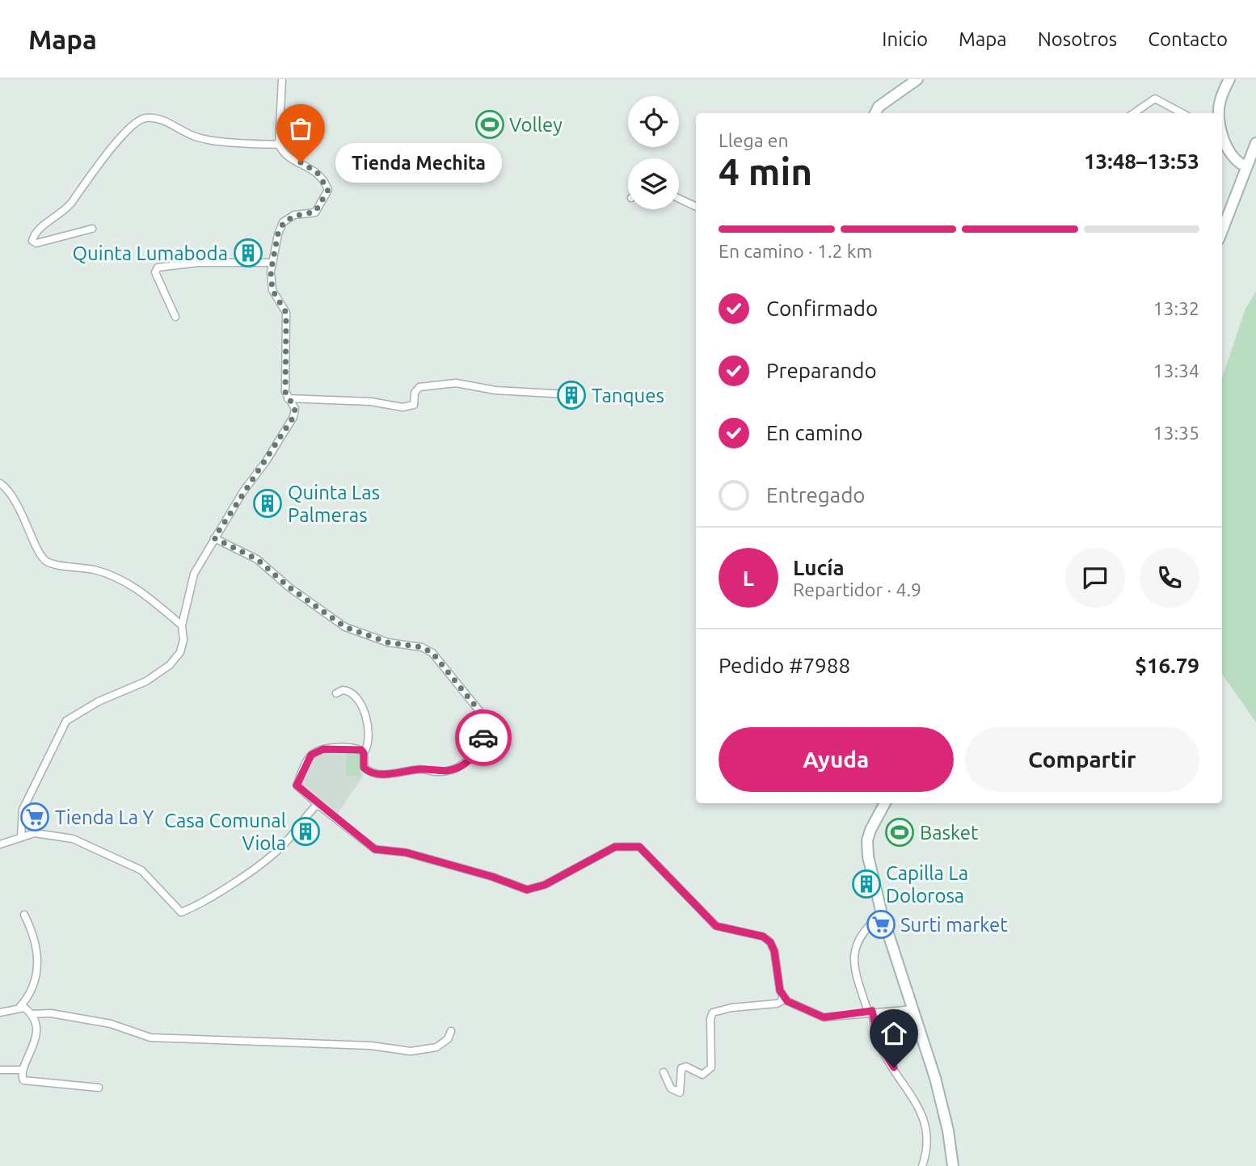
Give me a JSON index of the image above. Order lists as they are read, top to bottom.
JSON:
{
  "places": {
    "sports": ["Volley", "Basket"],
    "other": ["Tienda Mechita"],
    "building": [
      "Quinta Lumaboda",
      "Tanques",
      "Quinta Las Palmeras",
      "Casa Comunal Viola",
      "Capilla La Dolorosa"
    ],
    "supermarket": ["Tienda La Y", "Surti market"]
  },
  "page": {
    "header": "Mapa",
    "nav": [
      "Inicio",
      "Mapa",
      "Nosotros",
      "Contacto"
    ],
    "heading": ["4 min", "Llega en", "13:48–13:53"],
    "panel": [
      "Lucía",
      "Repartidor · 4.9",
      "Pedido #7988",
      "$16.79"
    ],
    "bubble": "Tienda Mechita",
    "bar": "En camino · 1.2 km",
    "list": [
      ["Confirmado", "13:32"],
      ["Preparando", "13:34"],
      ["En camino", "13:35"],
      "Entregado"
    ],
    "round": "L",
    "buttons": ["Ayuda", "Compartir"]
  }
}
